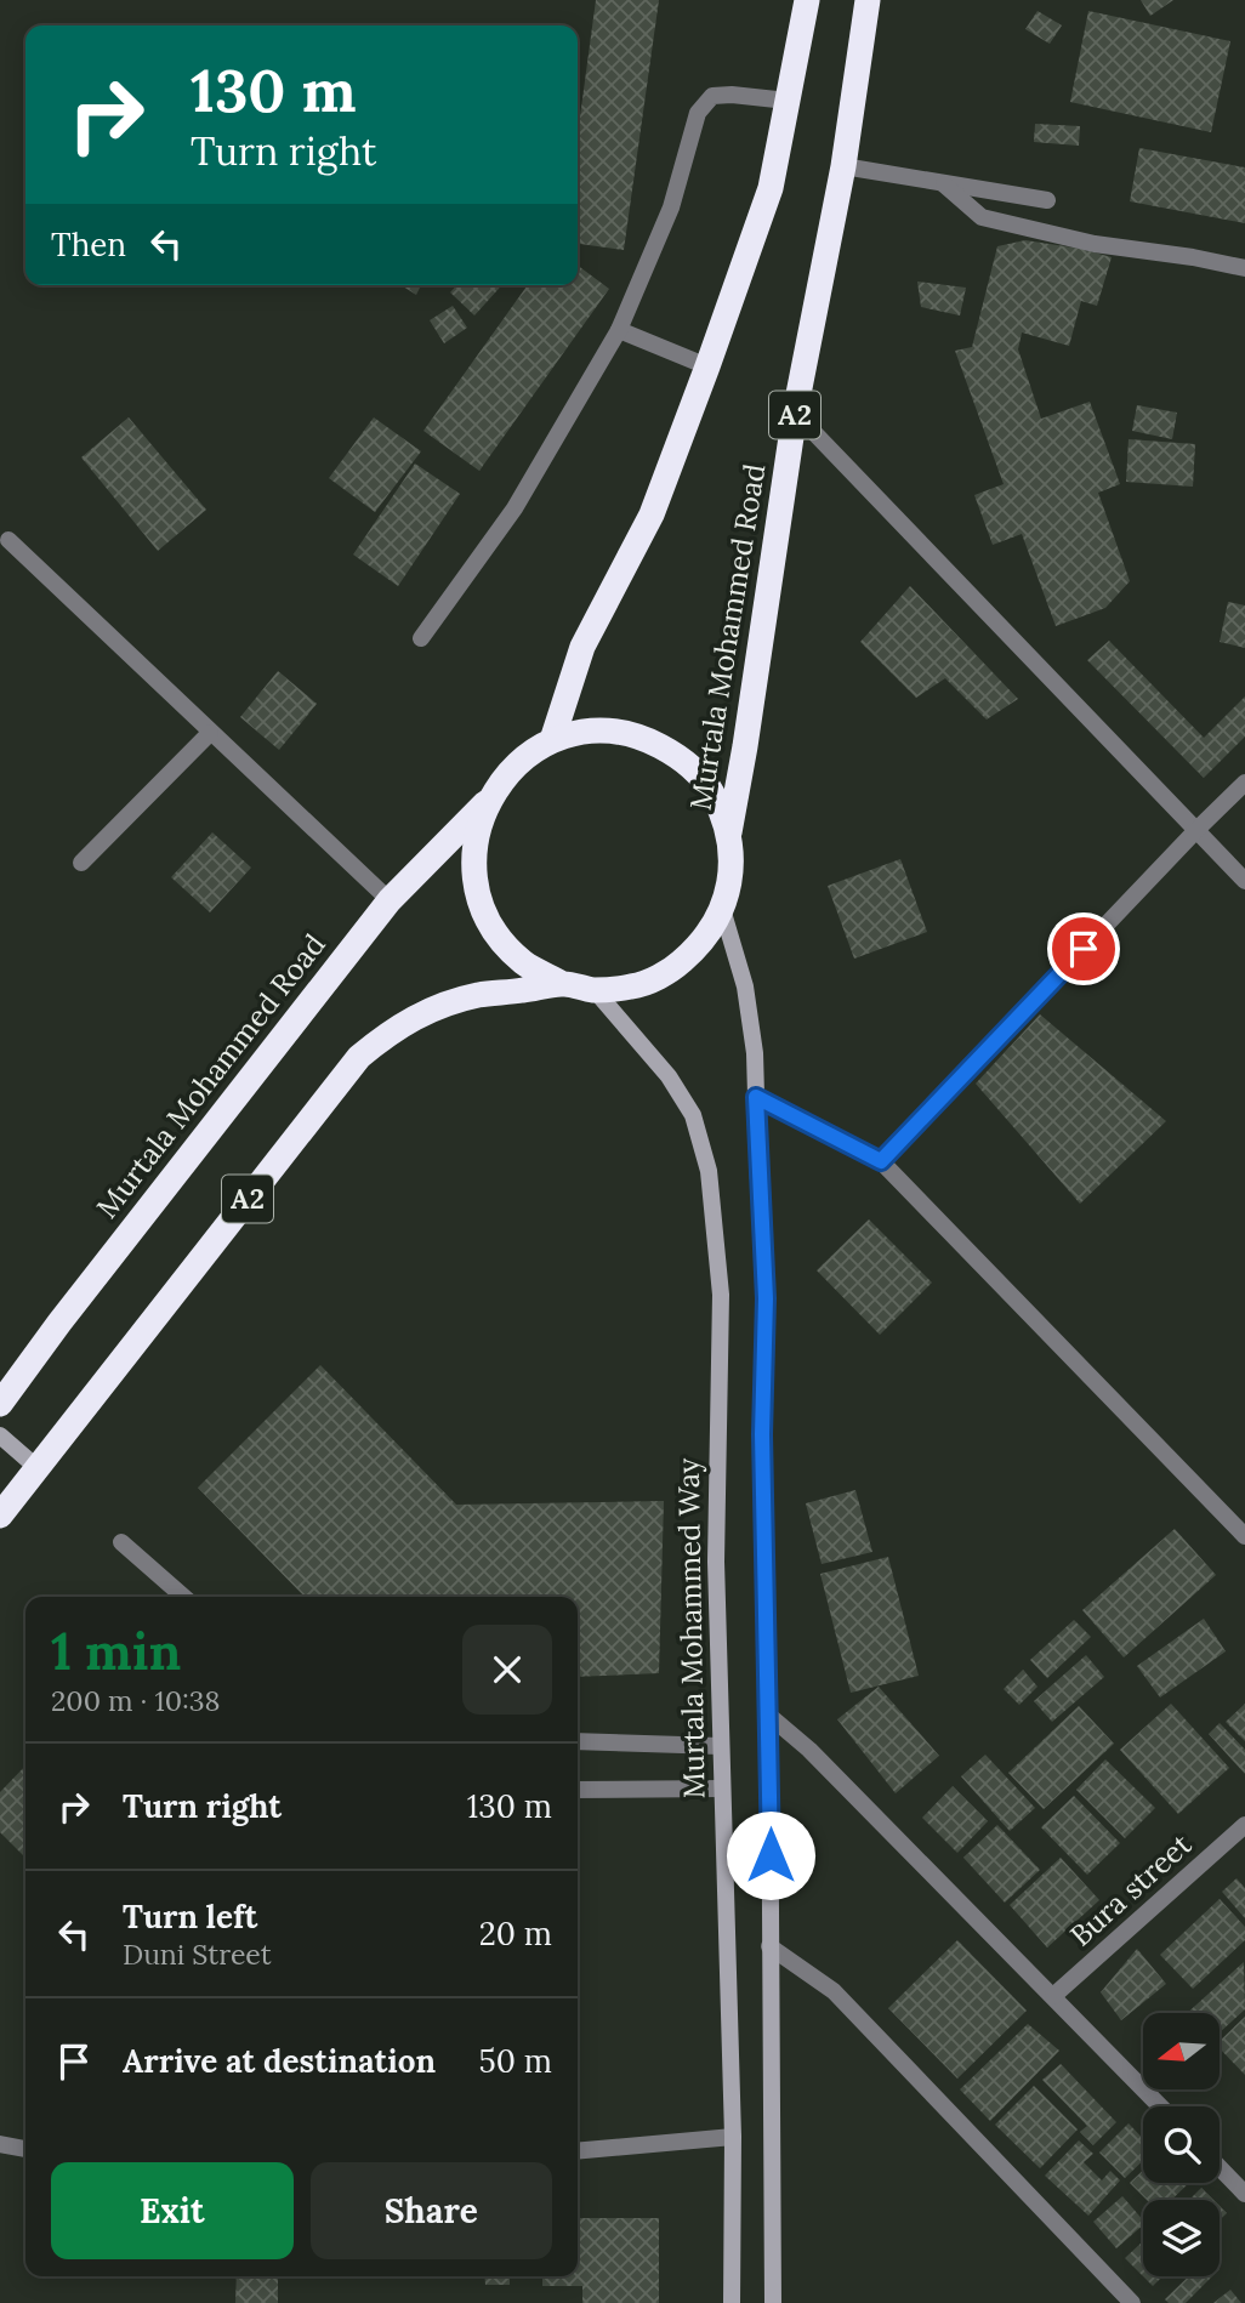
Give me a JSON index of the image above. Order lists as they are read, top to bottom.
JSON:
{
  "streets": {
    "highway": ["A2", "Murtala Mohammed Road"],
    "main road": ["Murtala Mohammed Way"],
    "street": ["Bura street"]
  },
  "crossings": [
    ["A2", "Murtala Mohammed Road"],
    ["A2", "Murtala Mohammed Way"],
    ["Murtala Mohammed Road", "Murtala Mohammed Way"]
  ],
  "north": "left",
  "page": {
    "turn": ["130 m", "Turn right"],
    "then": "Then",
    "heading": ["1 min", "200 m · 10:38"],
    "list": [
      {
        "name": "Turn right",
        "value": "130 m"
      },
      {
        "name": "Turn left",
        "note": "Duni Street",
        "value": "20 m"
      },
      {
        "name": "Arrive at destination",
        "value": "50 m"
      }
    ],
    "buttons": ["Exit", "Share"]
  }
}
